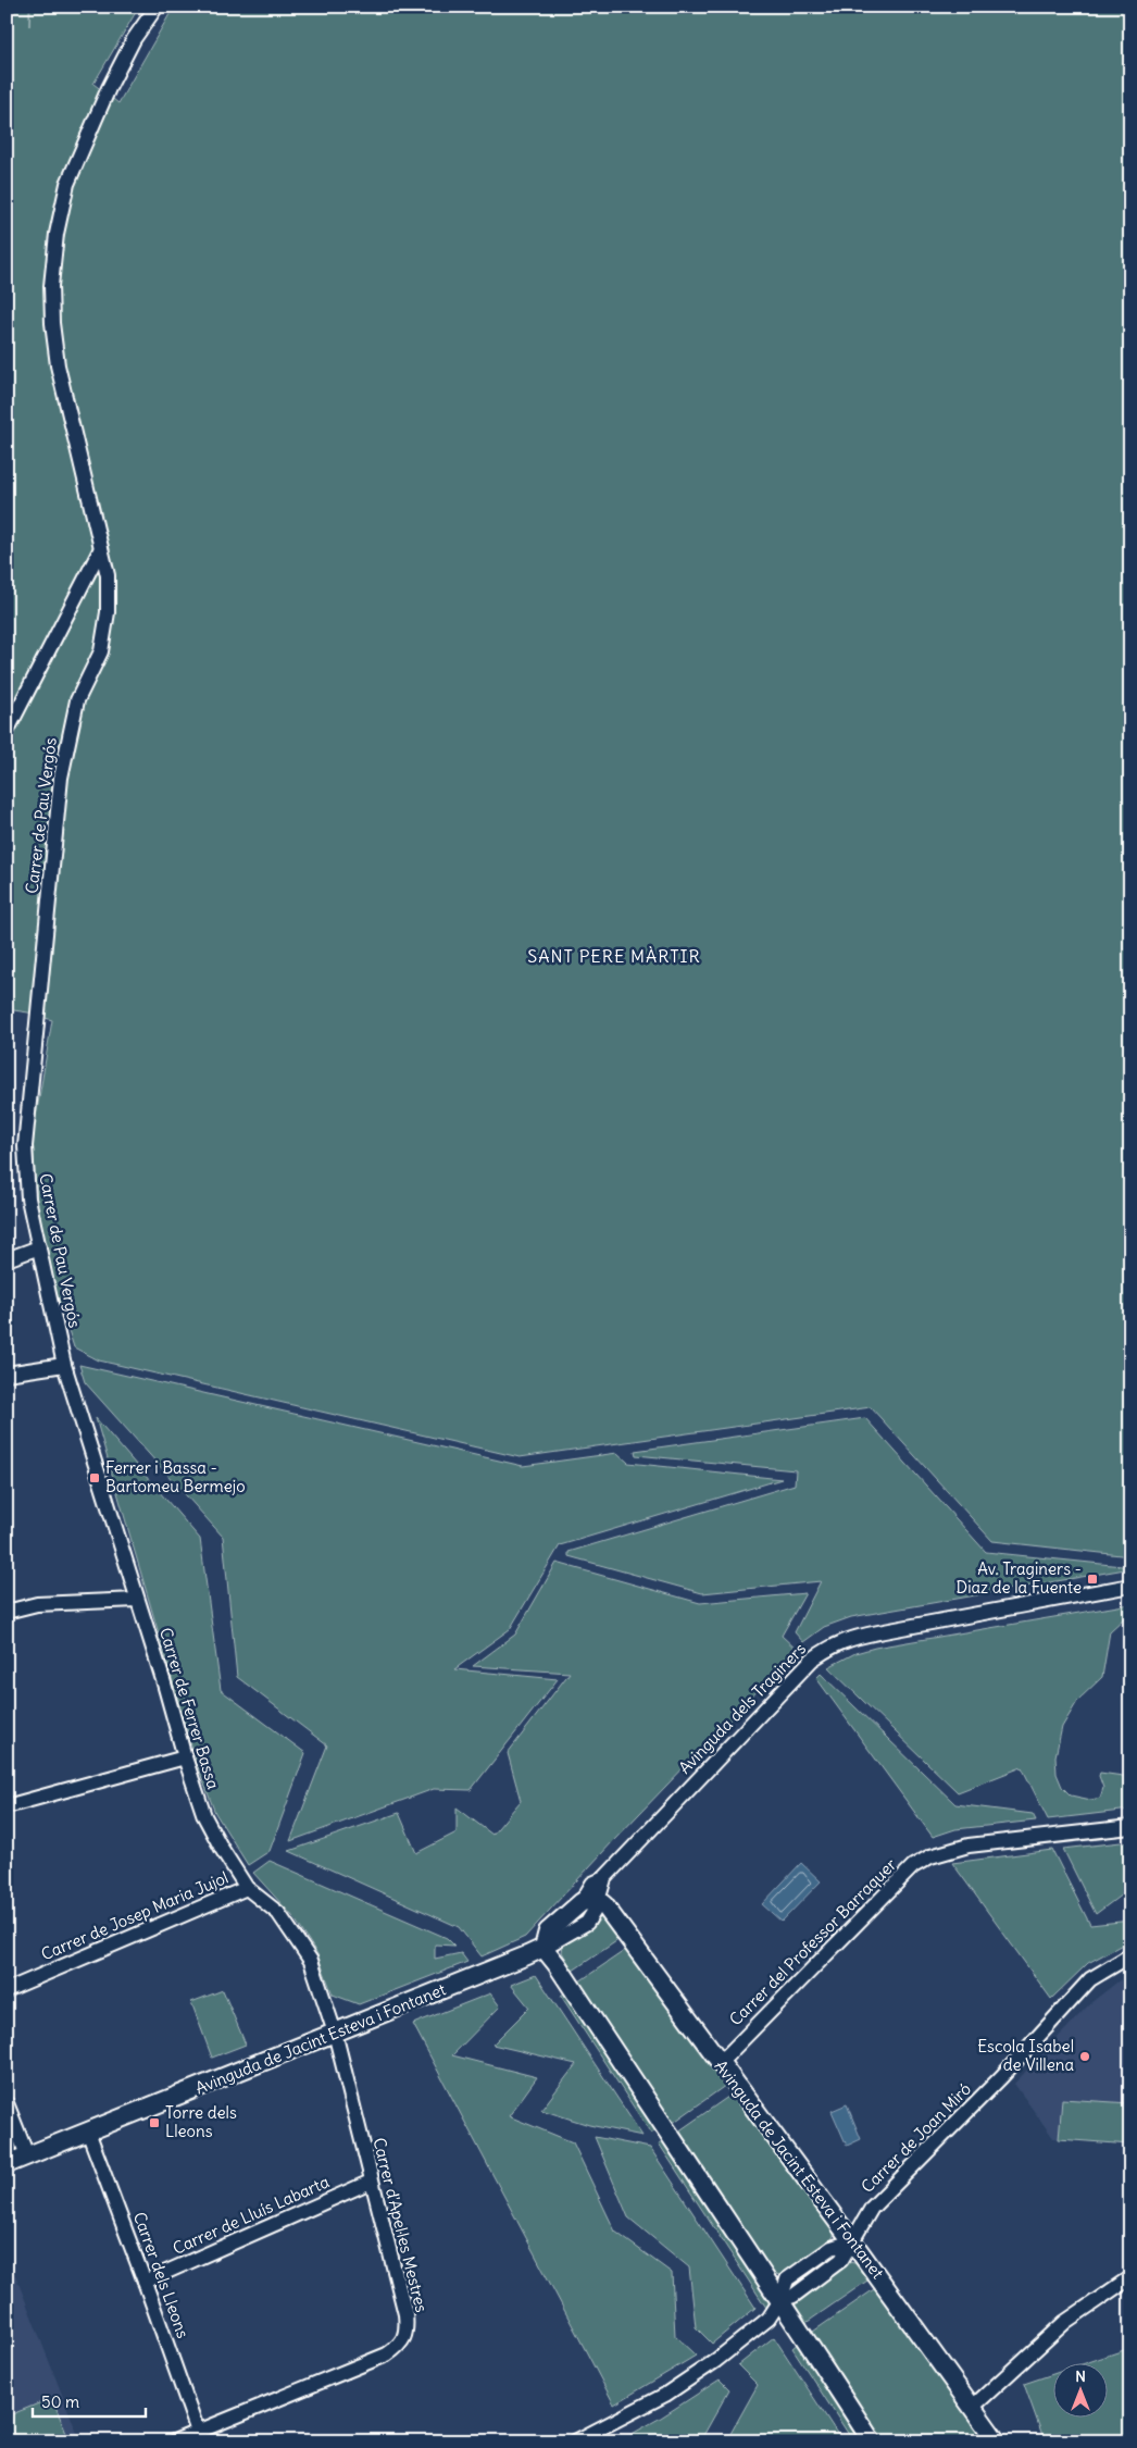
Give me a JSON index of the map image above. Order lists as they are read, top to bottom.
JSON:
{
  "streets": {
    "street": [
      "Carrer de Pau Vergós",
      "Carrer de Ferrer Bassa",
      "Avinguda dels Traginers",
      "Carrer de Josep Maria Jujol",
      "Carrer del Professor Barraquer",
      "Avinguda de Jacint Esteva i Fontanet",
      "Carrer de Joan Miró",
      "Carrer de Lluís Labarta",
      "Carrer d'Apel·les Mestres",
      "Carrer dels Lleons"
    ]
  },
  "crossings": [
    ["Carrer de Pau Vergós", "Carrer de Ferrer Bassa"],
    ["Carrer de Ferrer Bassa", "Carrer de Josep Maria Jujol"],
    ["Carrer de Ferrer Bassa", "Avinguda de Jacint Esteva i Fontanet"],
    ["Carrer de Ferrer Bassa", "Carrer d'Apel·les Mestres"],
    ["Avinguda dels Traginers", "Avinguda de Jacint Esteva i Fontanet"],
    ["Carrer del Professor Barraquer", "Avinguda de Jacint Esteva i Fontanet"],
    ["Avinguda de Jacint Esteva i Fontanet", "Carrer de Joan Miró"],
    ["Avinguda de Jacint Esteva i Fontanet", "Carrer d'Apel·les Mestres"],
    ["Avinguda de Jacint Esteva i Fontanet", "Carrer dels Lleons"],
    ["Carrer de Lluís Labarta", "Carrer d'Apel·les Mestres"],
    ["Carrer de Lluís Labarta", "Carrer dels Lleons"],
    ["Carrer d'Apel·les Mestres", "Carrer dels Lleons"]
  ],
  "districts": ["SANT PERE MÀRTIR"],
  "places": {
    "transit": ["Ferrer i Bassa - Bartomeu Bermejo", "Av. Traginers - Diaz de la Fuente", "Torre dels Lleons"],
    "other": ["Escola Isabel de Villena"]
  },
  "scale_bar": "50 m",
  "north": "top"
}
